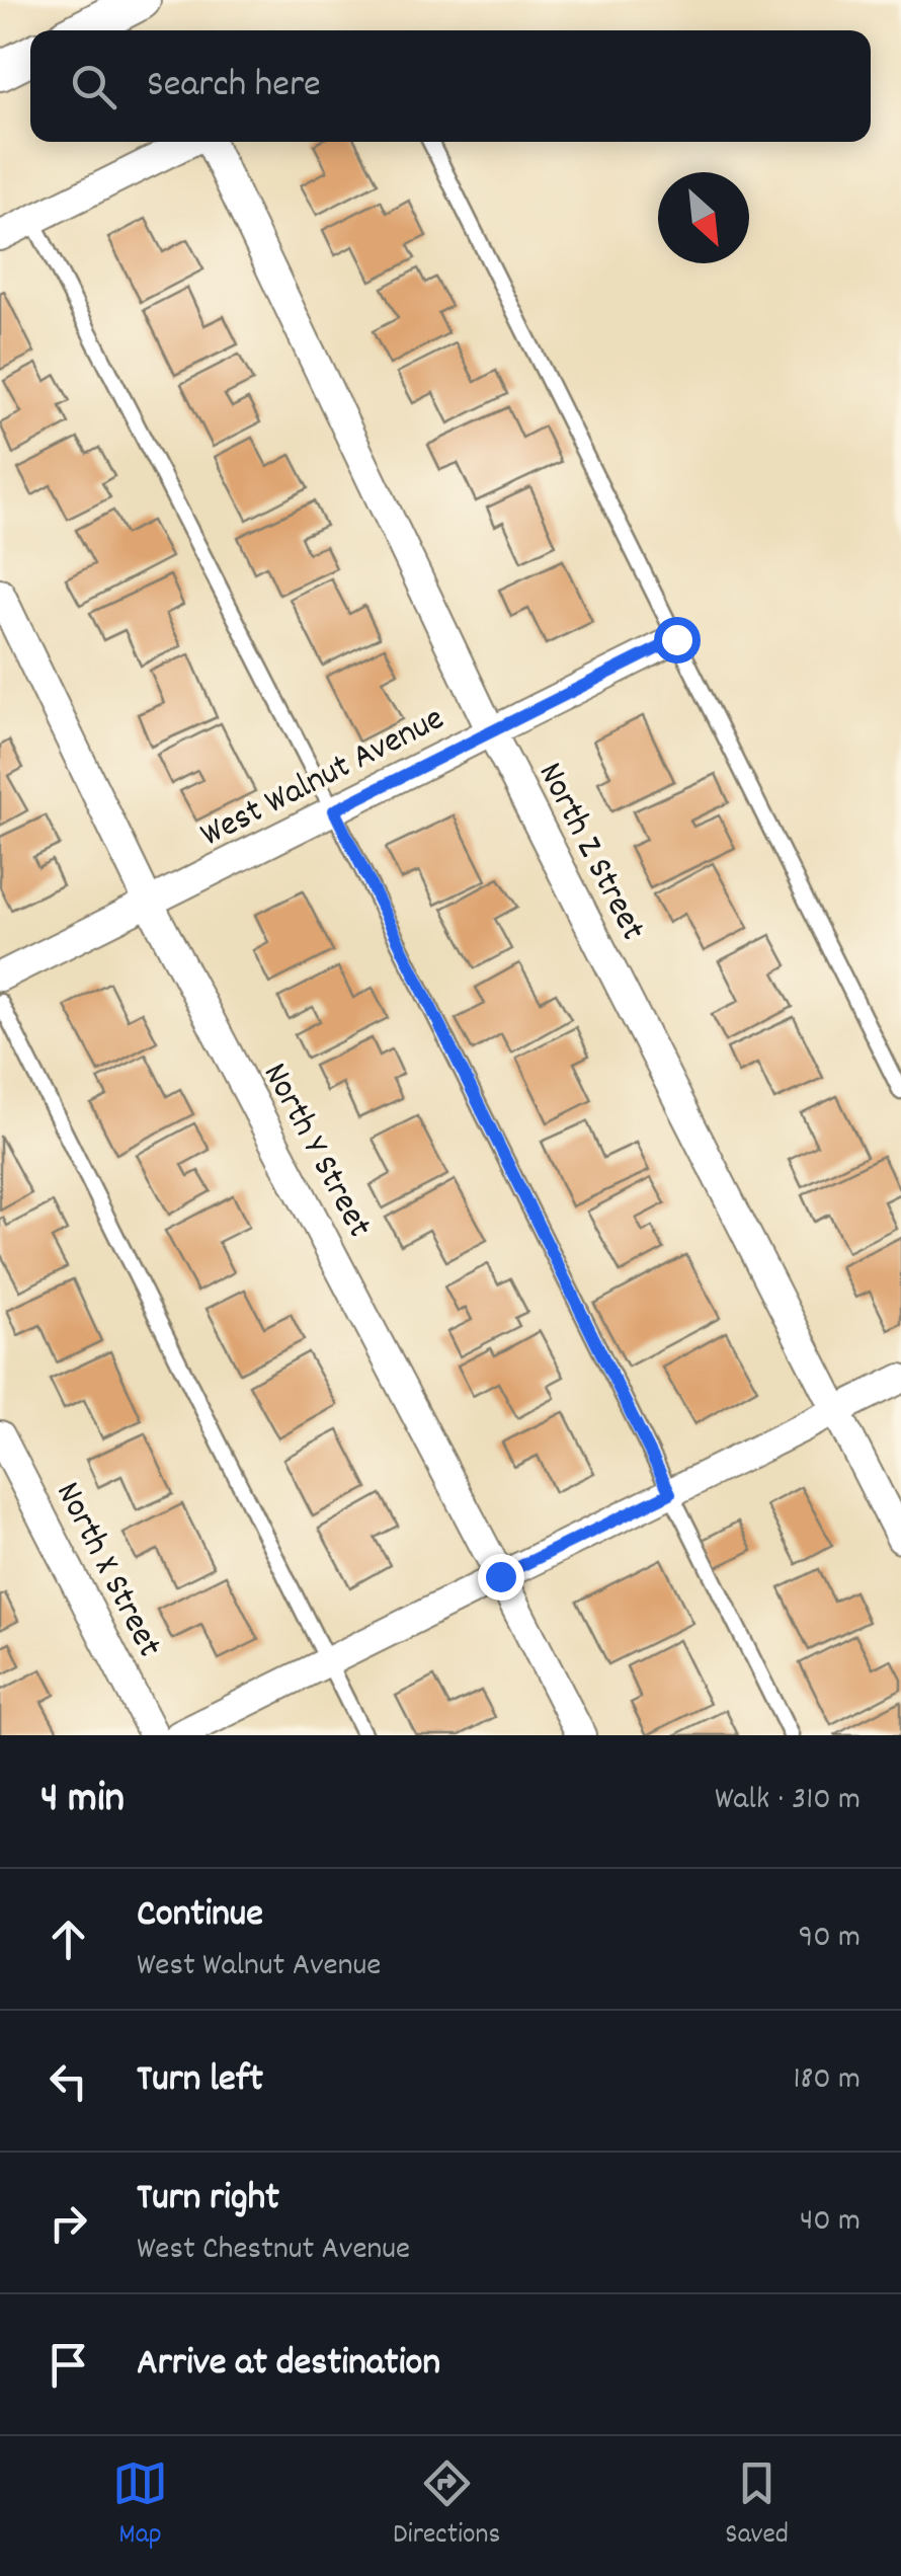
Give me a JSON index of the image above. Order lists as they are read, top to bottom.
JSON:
{
  "streets": {
    "street": [
      "West Walnut Avenue",
      "North Z Street",
      "North Y Street",
      "North X Street"
    ]
  },
  "crossings": [
    ["West Walnut Avenue", "North Z Street"],
    ["West Walnut Avenue", "North Y Street"]
  ],
  "north": "bottom right",
  "page": {
    "search": "Search here",
    "heading": ["4 min", "Walk · 310 m"],
    "list": [
      ["Continue", "West Walnut Avenue", "90 m"],
      ["Turn left", "180 m"],
      ["Turn right", "West Chestnut Avenue", "40 m"],
      "Arrive at destination"
    ],
    "nav": ["Map", "Directions", "Saved"]
  }
}
